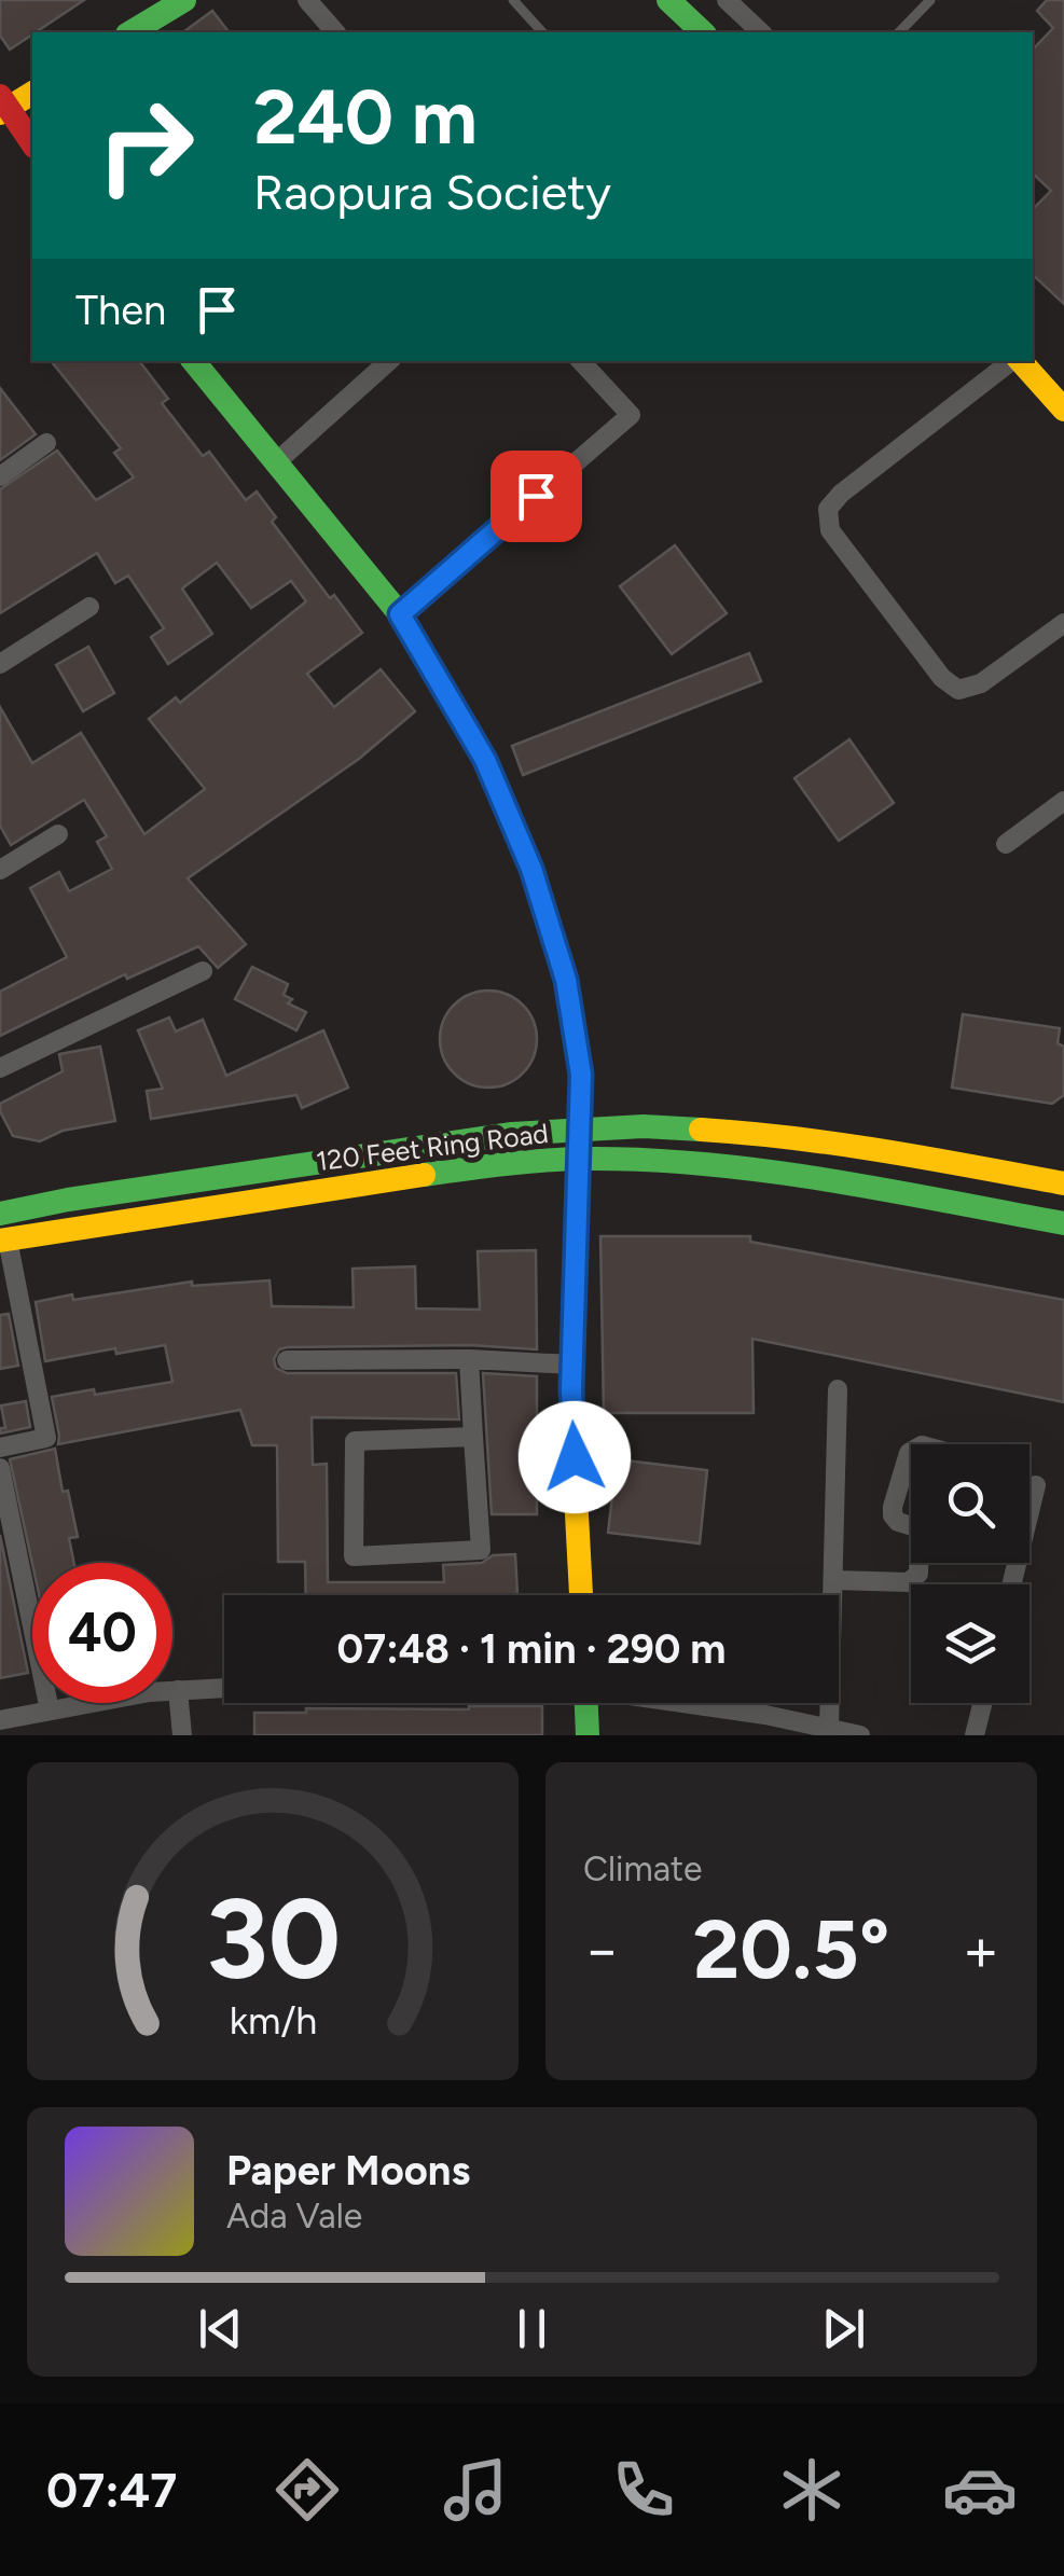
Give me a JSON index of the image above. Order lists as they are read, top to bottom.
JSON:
{
  "streets": {
    "main road": ["120 Feet Ring Road"]
  },
  "page": {
    "turn": ["240 m", "Raopura Society"],
    "then": "Then",
    "limit": "40",
    "trip": "07:48 · 1 min · 290 m",
    "tile": "Climate",
    "heat": ["−", "20.5°", "+"],
    "song": ["Paper Moons", "Ada Vale"],
    "tabs": "07:47",
    "gauge": ["30", "km/h"]
  }
}
